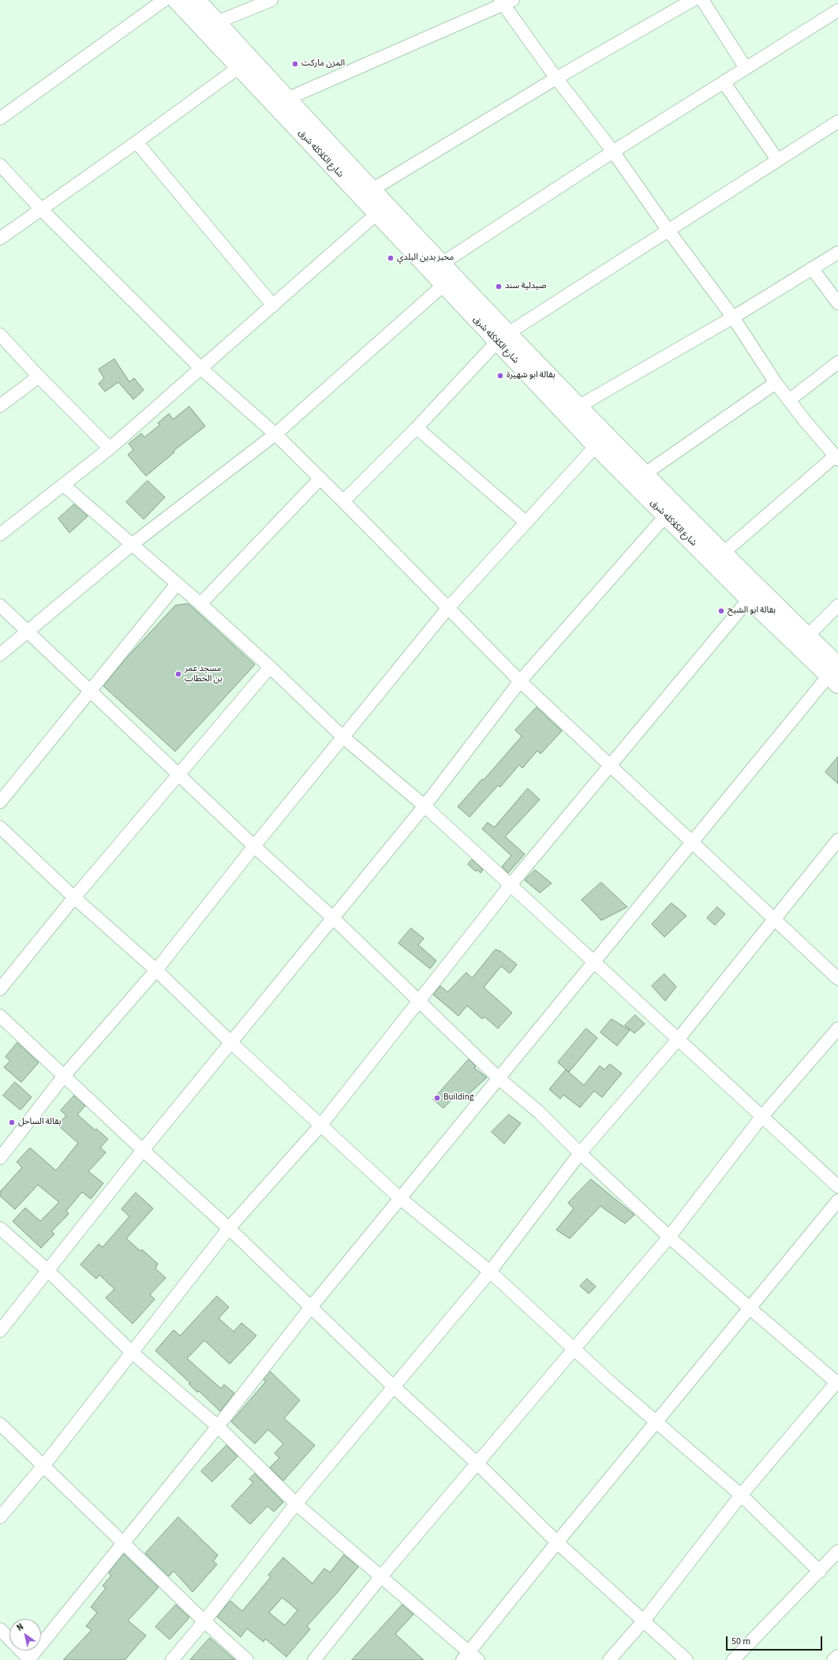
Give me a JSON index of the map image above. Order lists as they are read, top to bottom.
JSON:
{
  "streets": {
    "street": ["شارع الكلاكله شرق"]
  },
  "places": [
    "المزن ماركت",
    "مخبز بدين البلدي",
    "صيدلية سند",
    "بقالة ابو شهيرة",
    "بقالة ابو الشيخ",
    "مسجد عمر بن الخطاب",
    "Building",
    "بقالة الساحل"
  ],
  "scale_bar": "50 m",
  "north": "top left"
}
